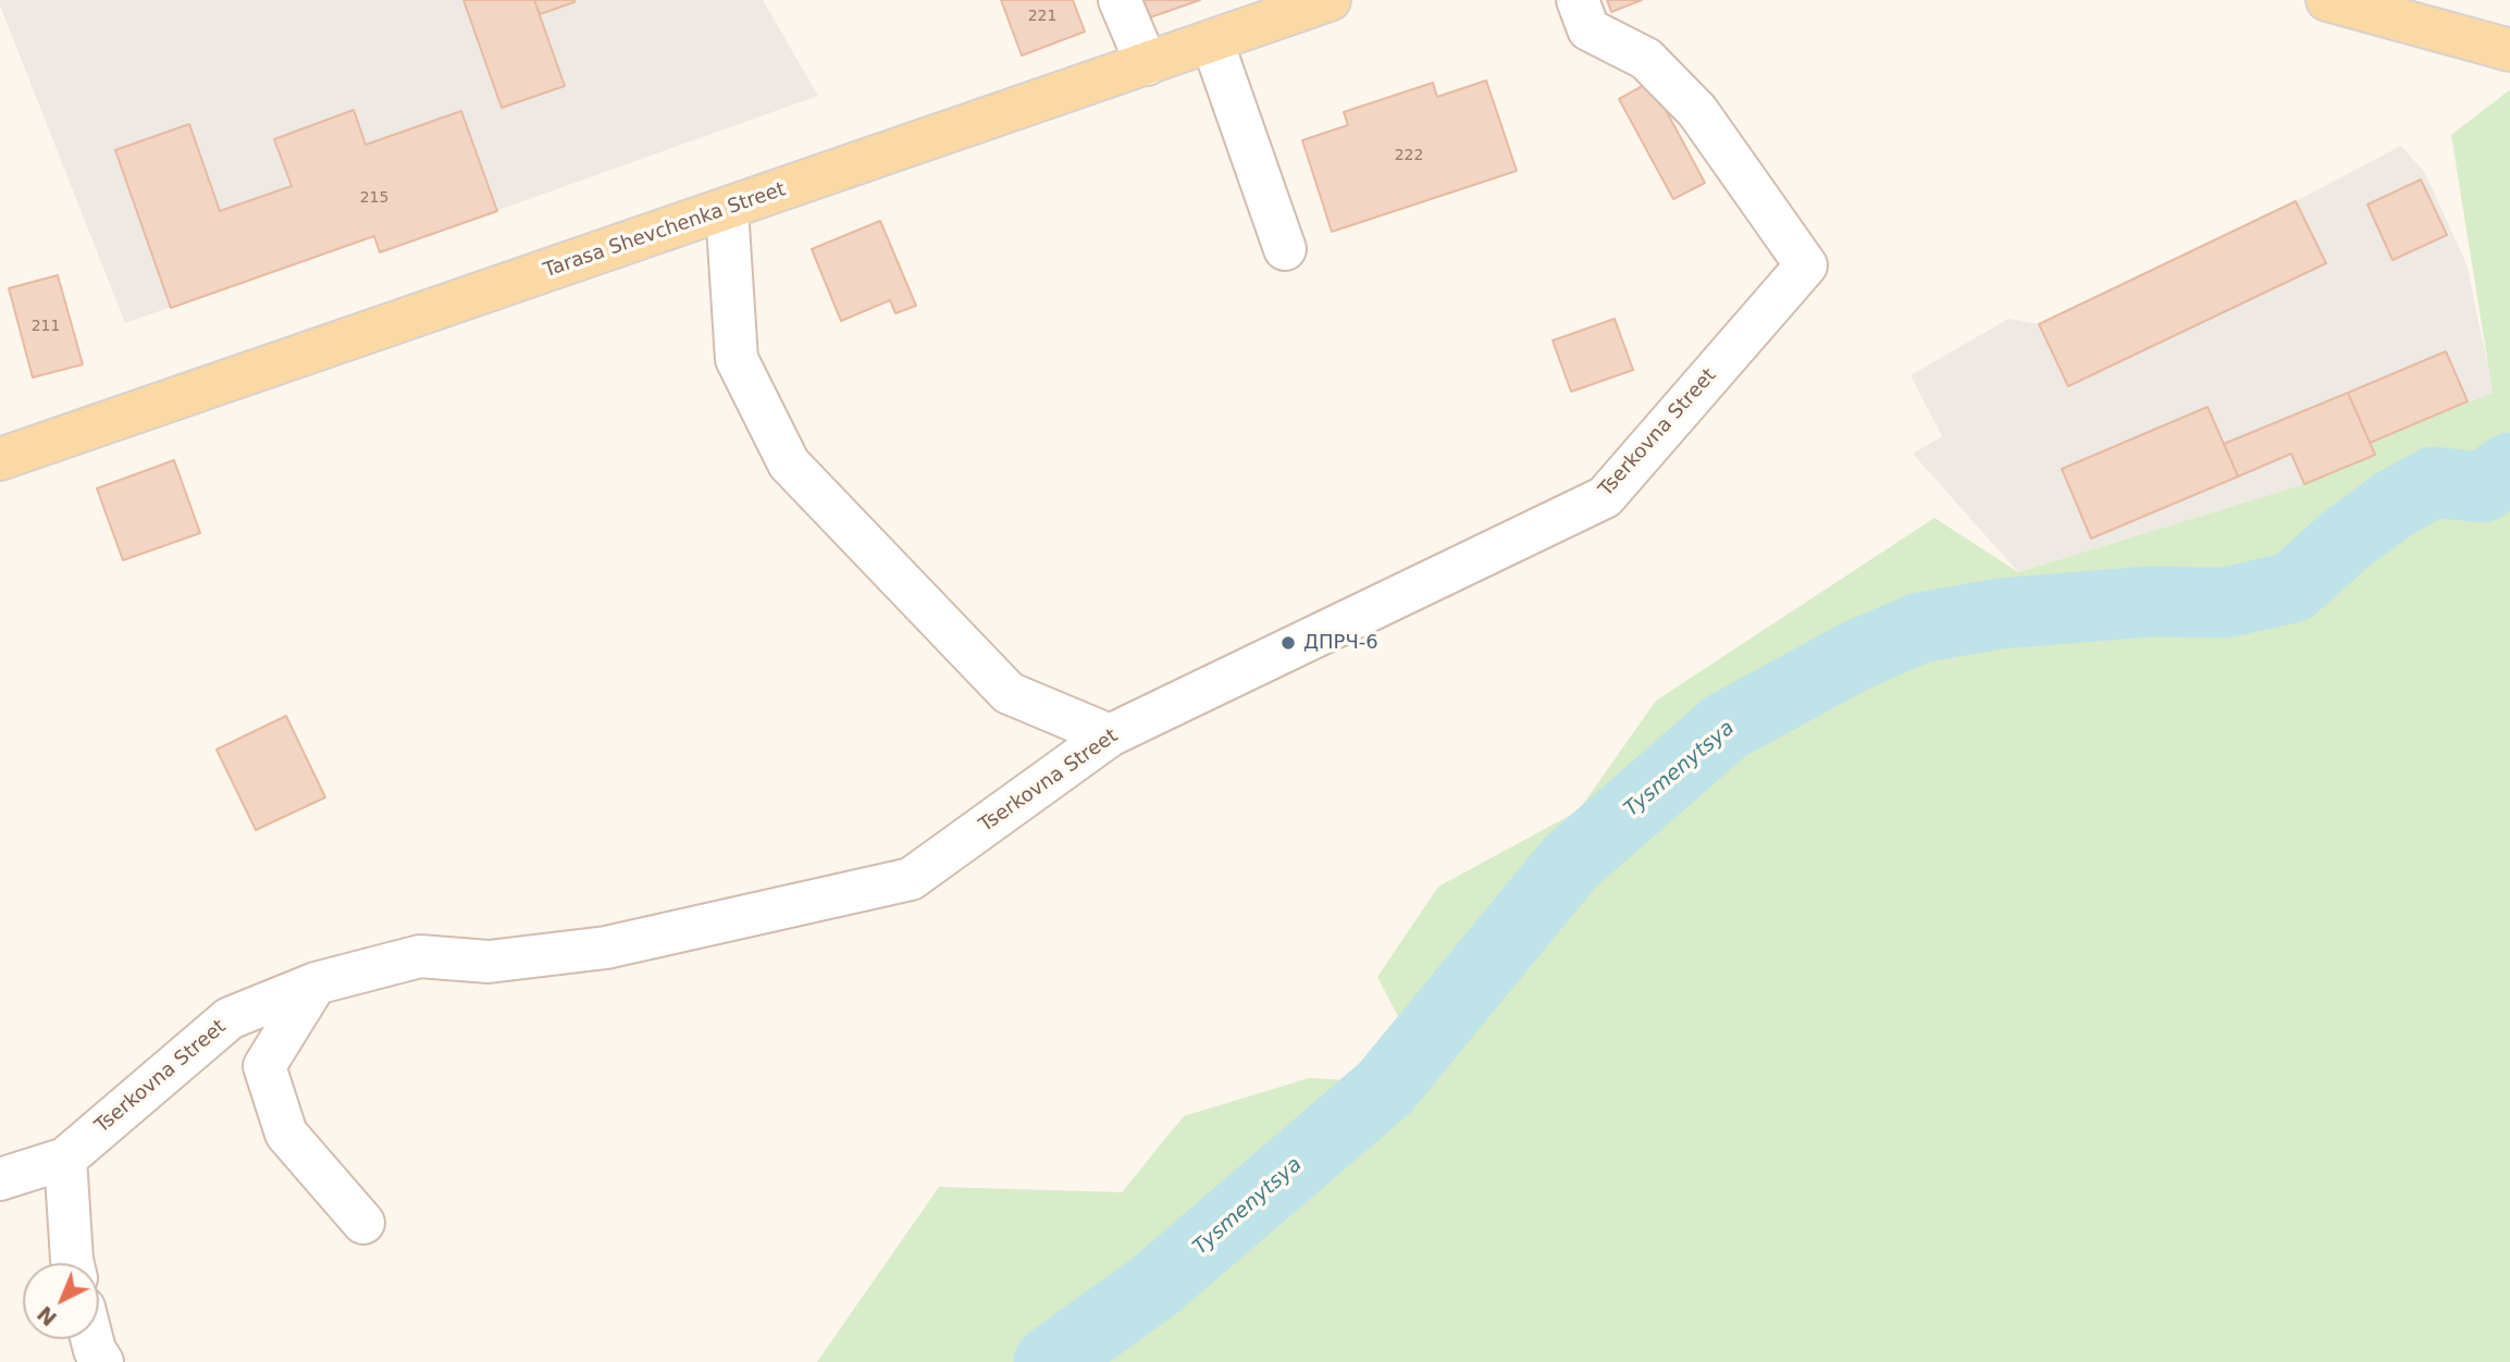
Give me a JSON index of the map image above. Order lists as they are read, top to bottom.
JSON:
{
  "streets": {
    "main road": ["Tarasa Shevchenka Street"],
    "lane": ["Tserkovna Street"]
  },
  "water": ["Tysmenytsya"],
  "places": ["ДПРЧ-6"],
  "house_numbers": [
    "221",
    "222",
    "215",
    "211"
  ],
  "north": "bottom left"
}
